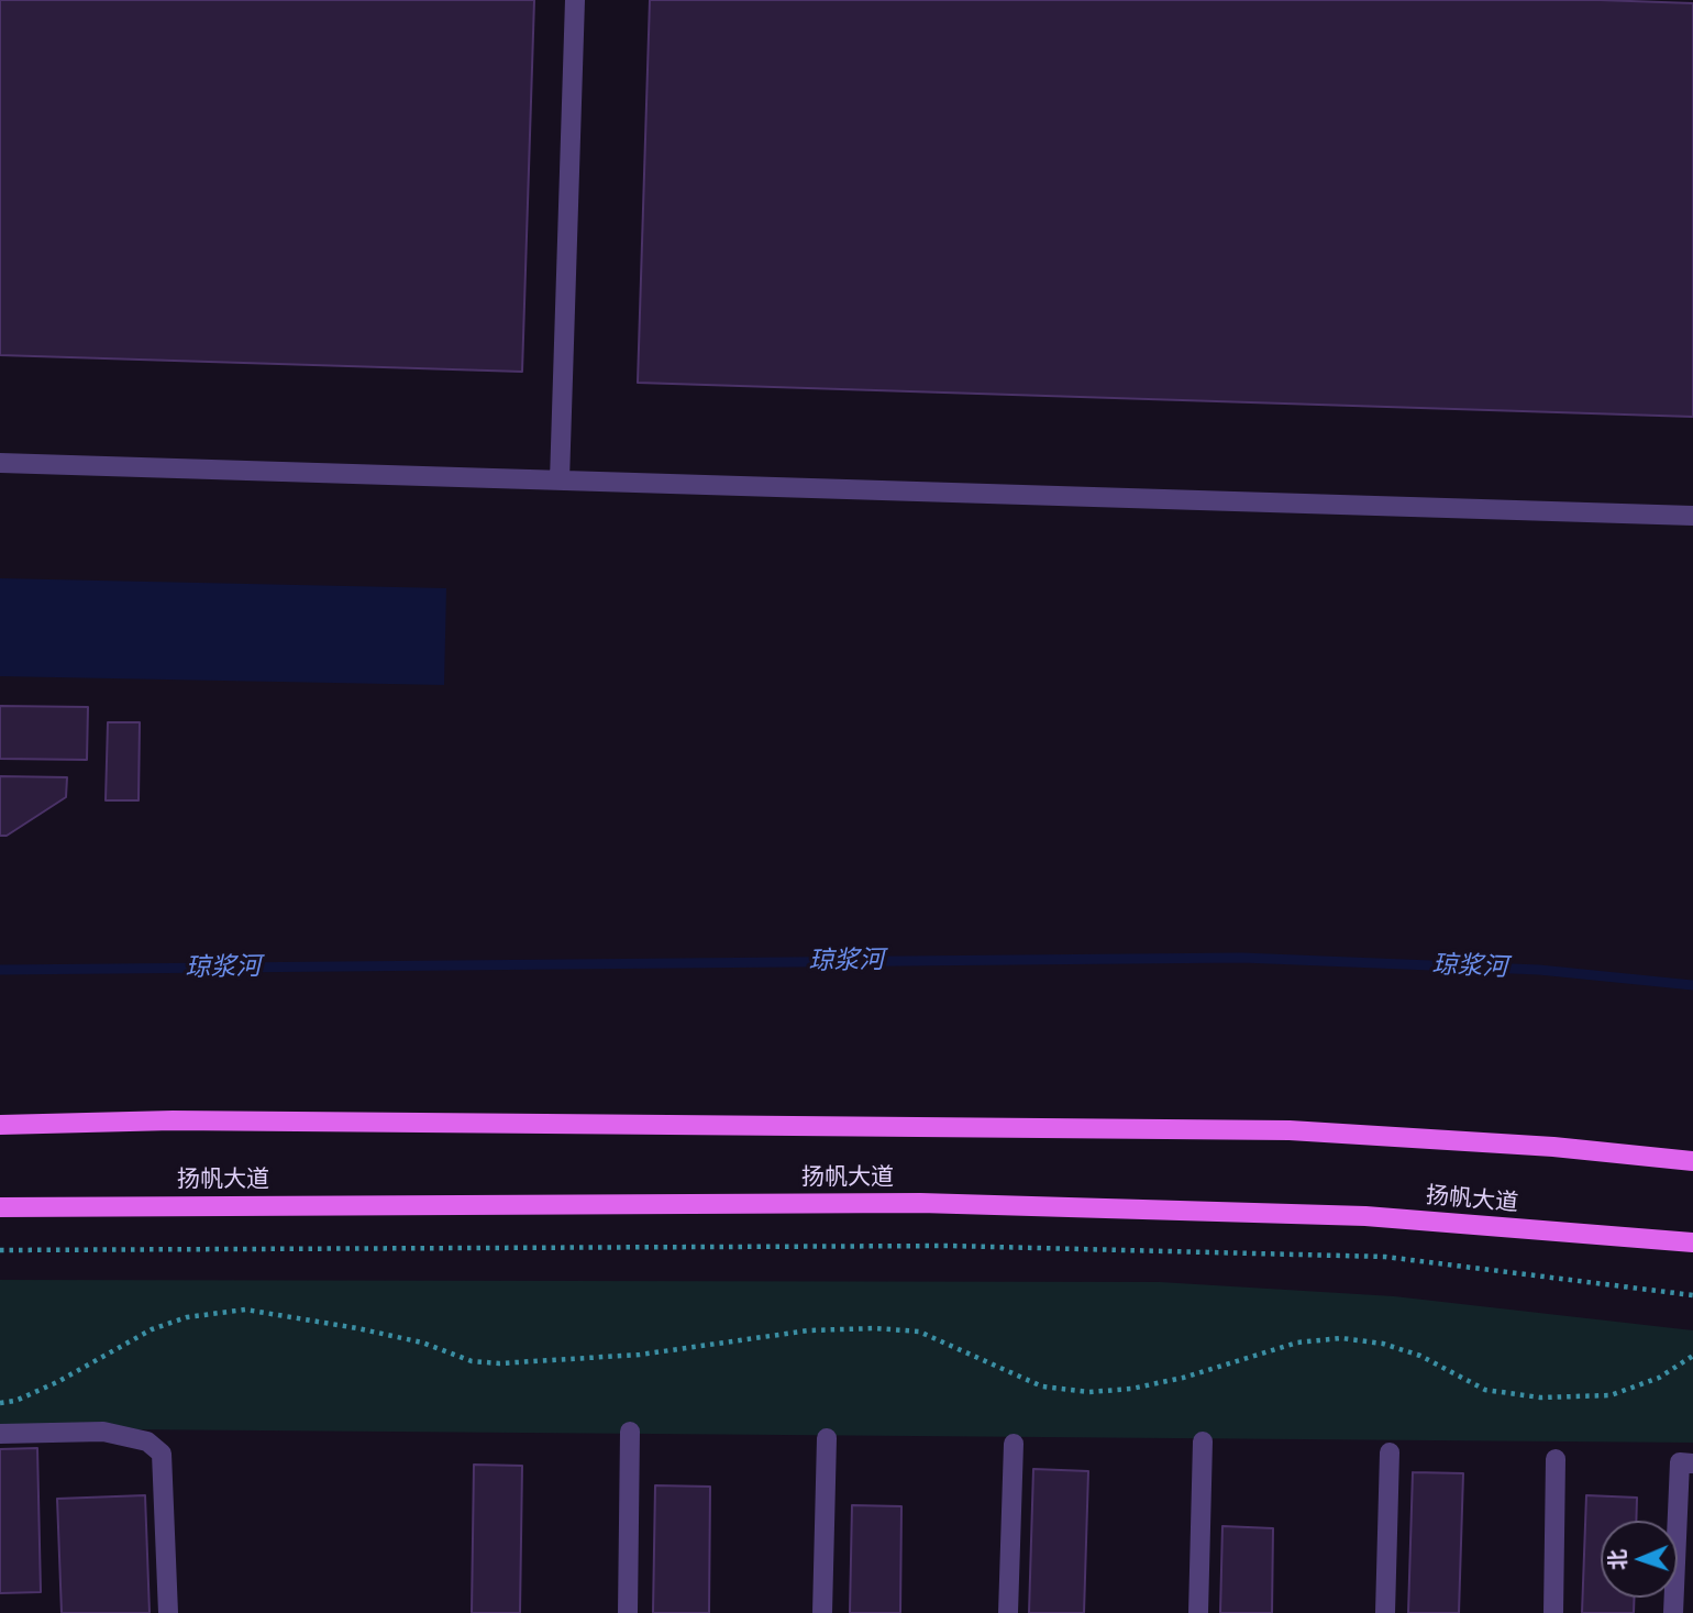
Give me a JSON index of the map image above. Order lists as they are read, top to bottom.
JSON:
{
  "streets": {
    "main road": ["扬帆大道"]
  },
  "water": ["琼浆河"],
  "north": "left"
}
